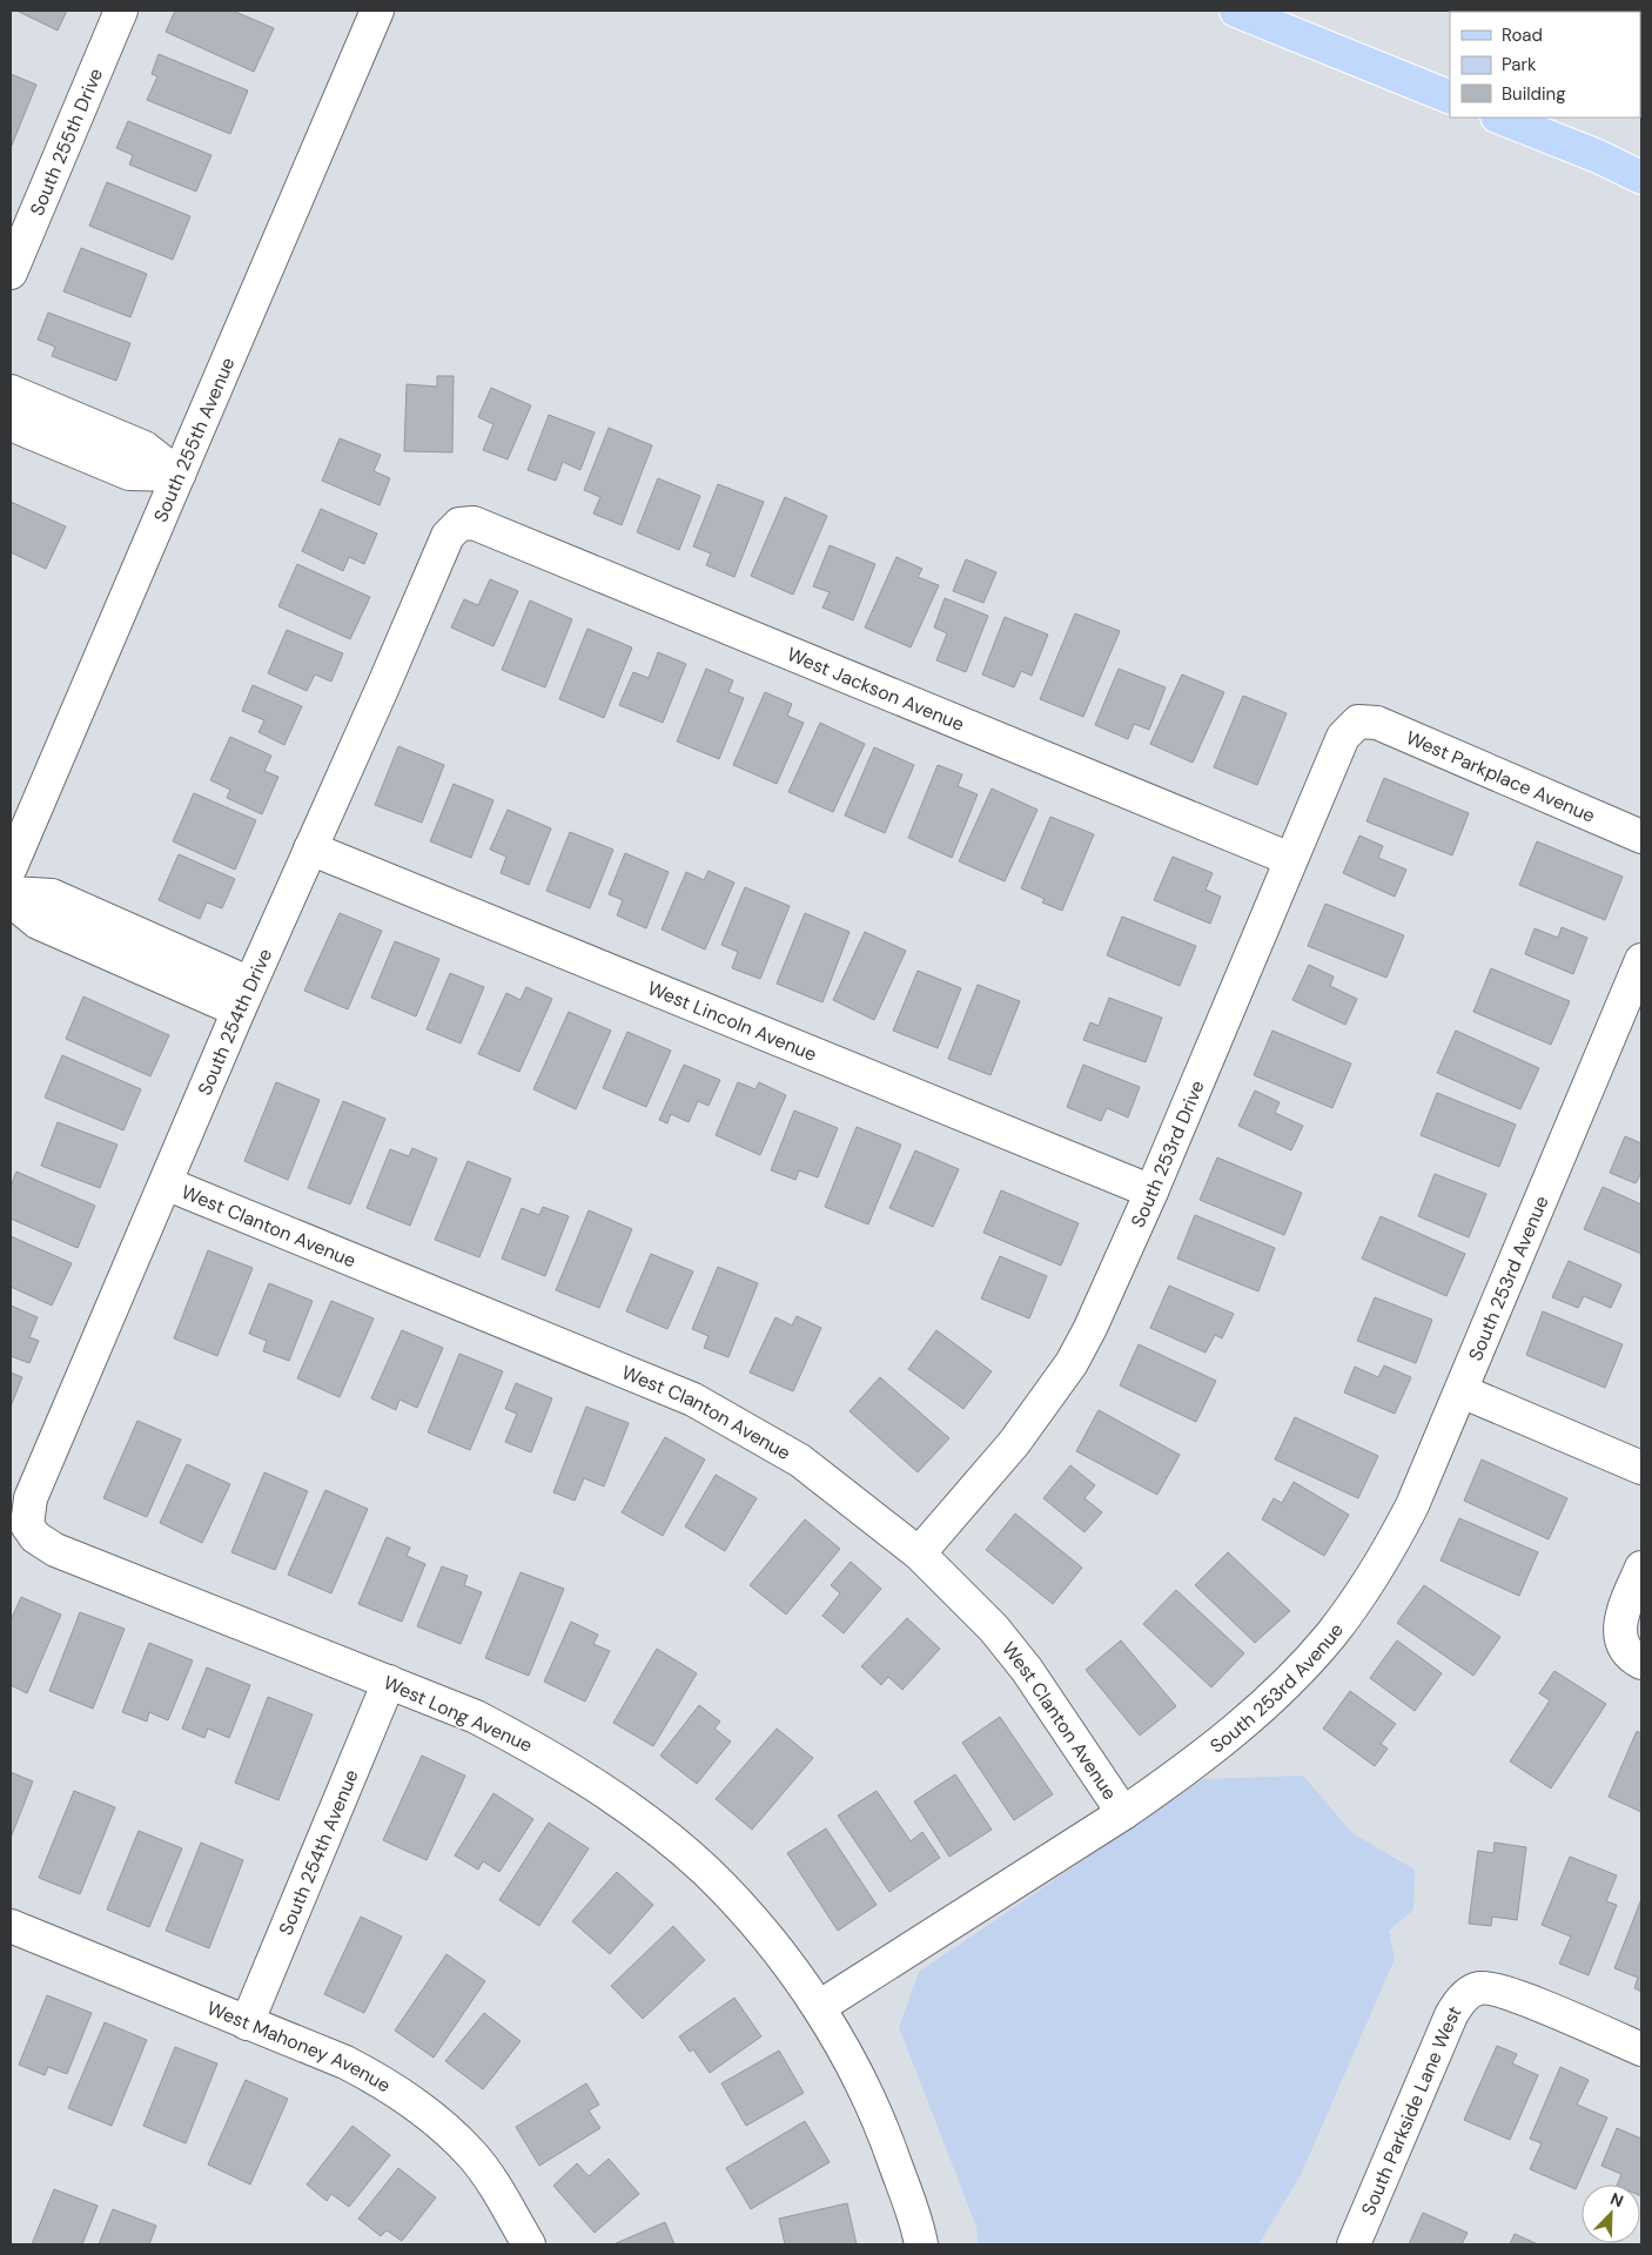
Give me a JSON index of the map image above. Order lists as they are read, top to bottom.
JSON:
{
  "streets": {
    "street": [
      "South 255th Drive",
      "South 255th Avenue",
      "West Jackson Avenue",
      "West Parkplace Avenue",
      "West Lincoln Avenue",
      "South 254th Drive",
      "South 253rd Drive",
      "West Clanton Avenue",
      "South 253rd Avenue",
      "West Long Avenue",
      "South 254th Avenue",
      "West Mahoney Avenue",
      "South Parkside Lane West"
    ]
  },
  "crossings": [
    ["West Jackson Avenue", "South 254th Drive"],
    ["West Jackson Avenue", "South 253rd Drive"],
    ["West Parkplace Avenue", "South 253rd Drive"],
    ["West Lincoln Avenue", "South 254th Drive"],
    ["West Lincoln Avenue", "South 253rd Drive"],
    ["South 254th Drive", "West Clanton Avenue"],
    ["South 254th Drive", "West Long Avenue"],
    ["South 253rd Drive", "West Clanton Avenue"],
    ["West Clanton Avenue", "South 253rd Avenue"],
    ["South 253rd Avenue", "West Long Avenue"],
    ["West Long Avenue", "South 254th Avenue"],
    ["South 254th Avenue", "West Mahoney Avenue"]
  ],
  "legend": ["Road", "Park", "Building"],
  "north": "top right"
}
